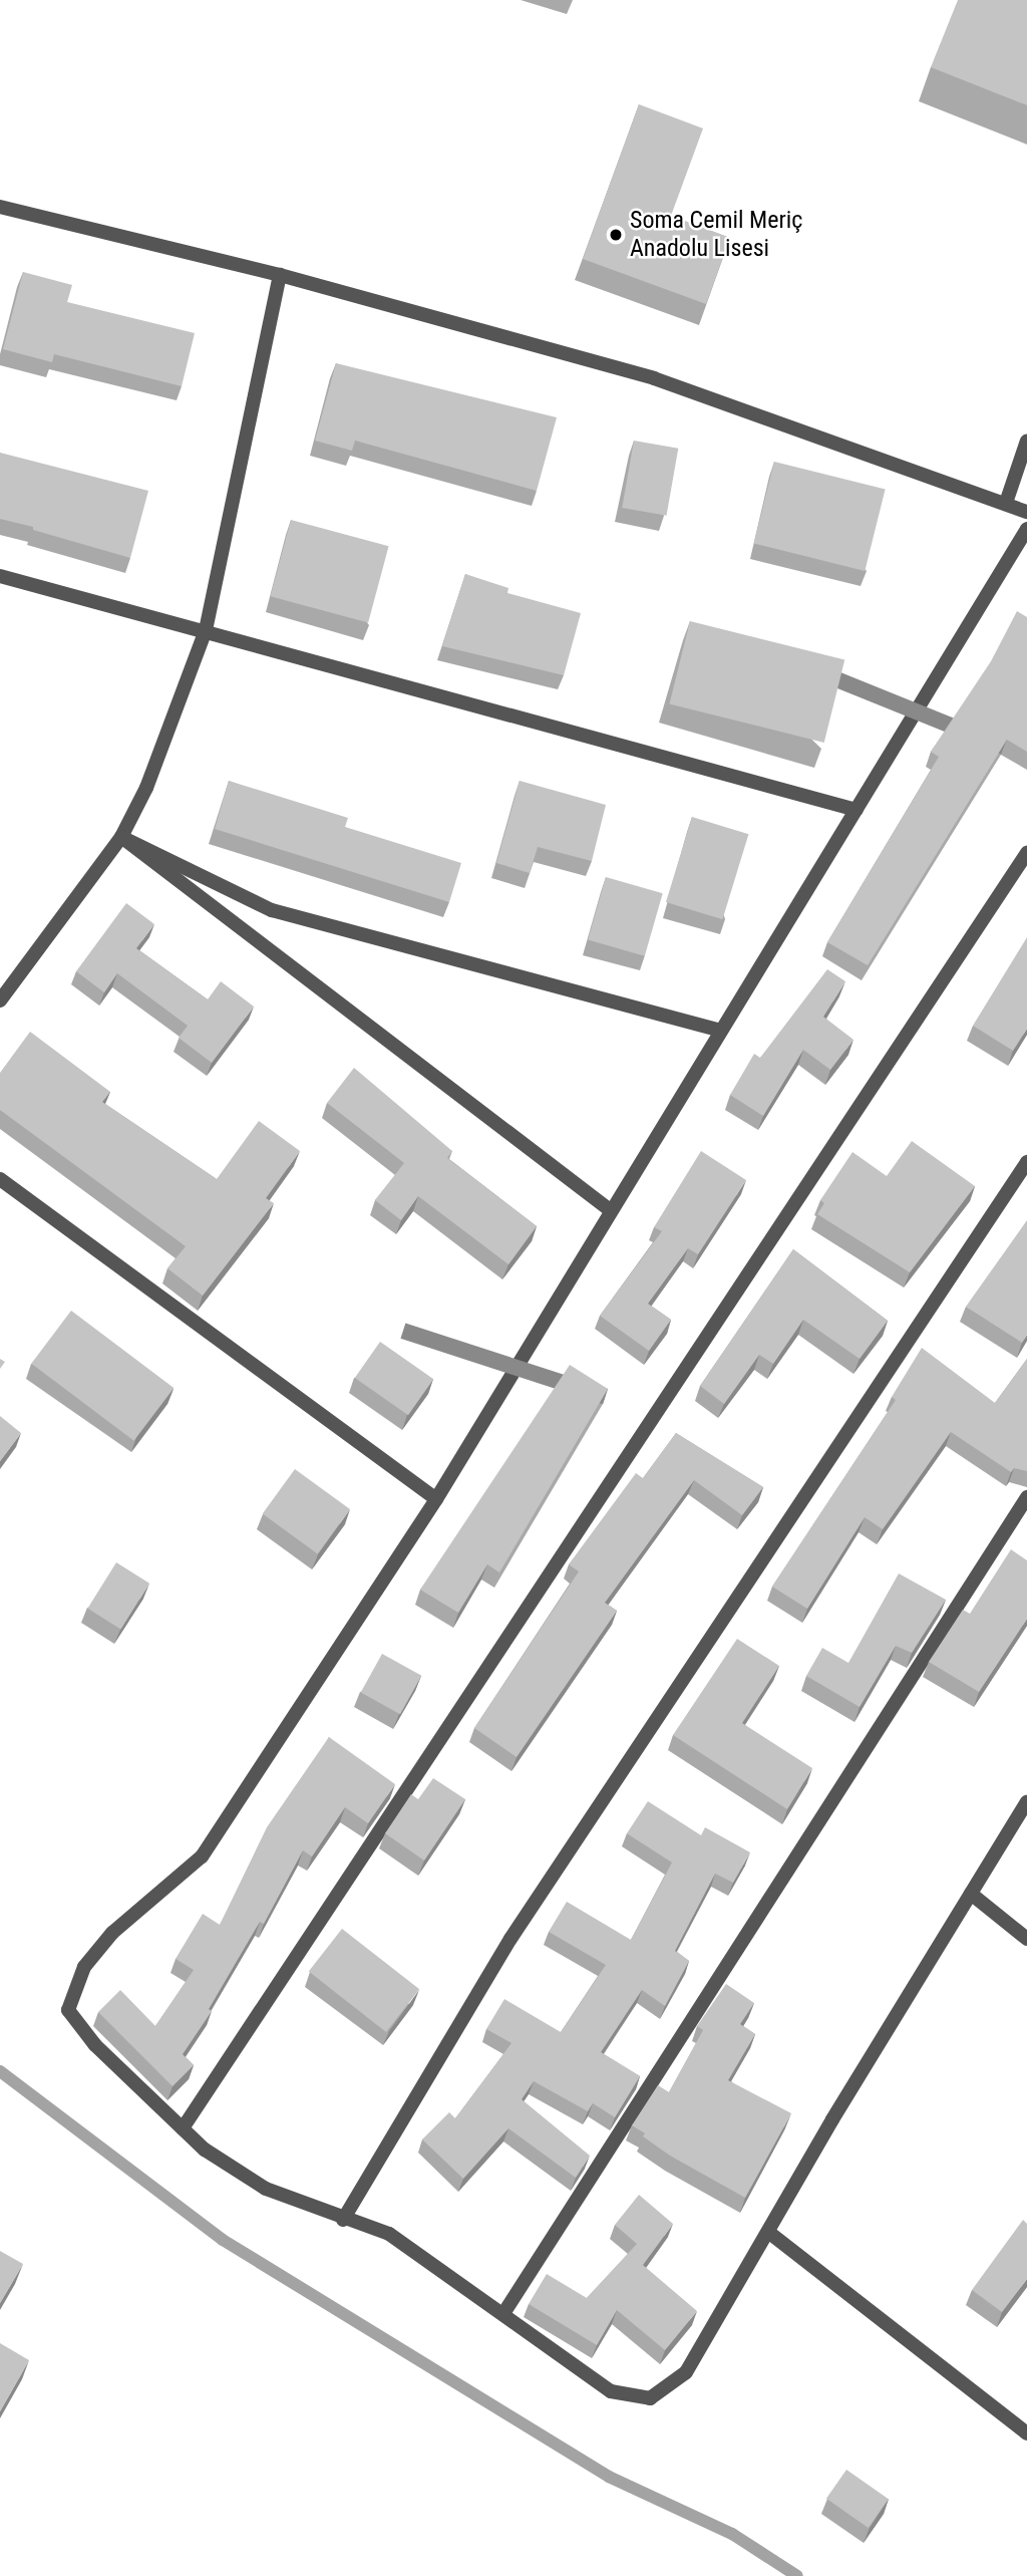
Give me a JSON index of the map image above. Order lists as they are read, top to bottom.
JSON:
{
  "places": ["Soma Cemil Meriç Anadolu Lisesi"]
}
